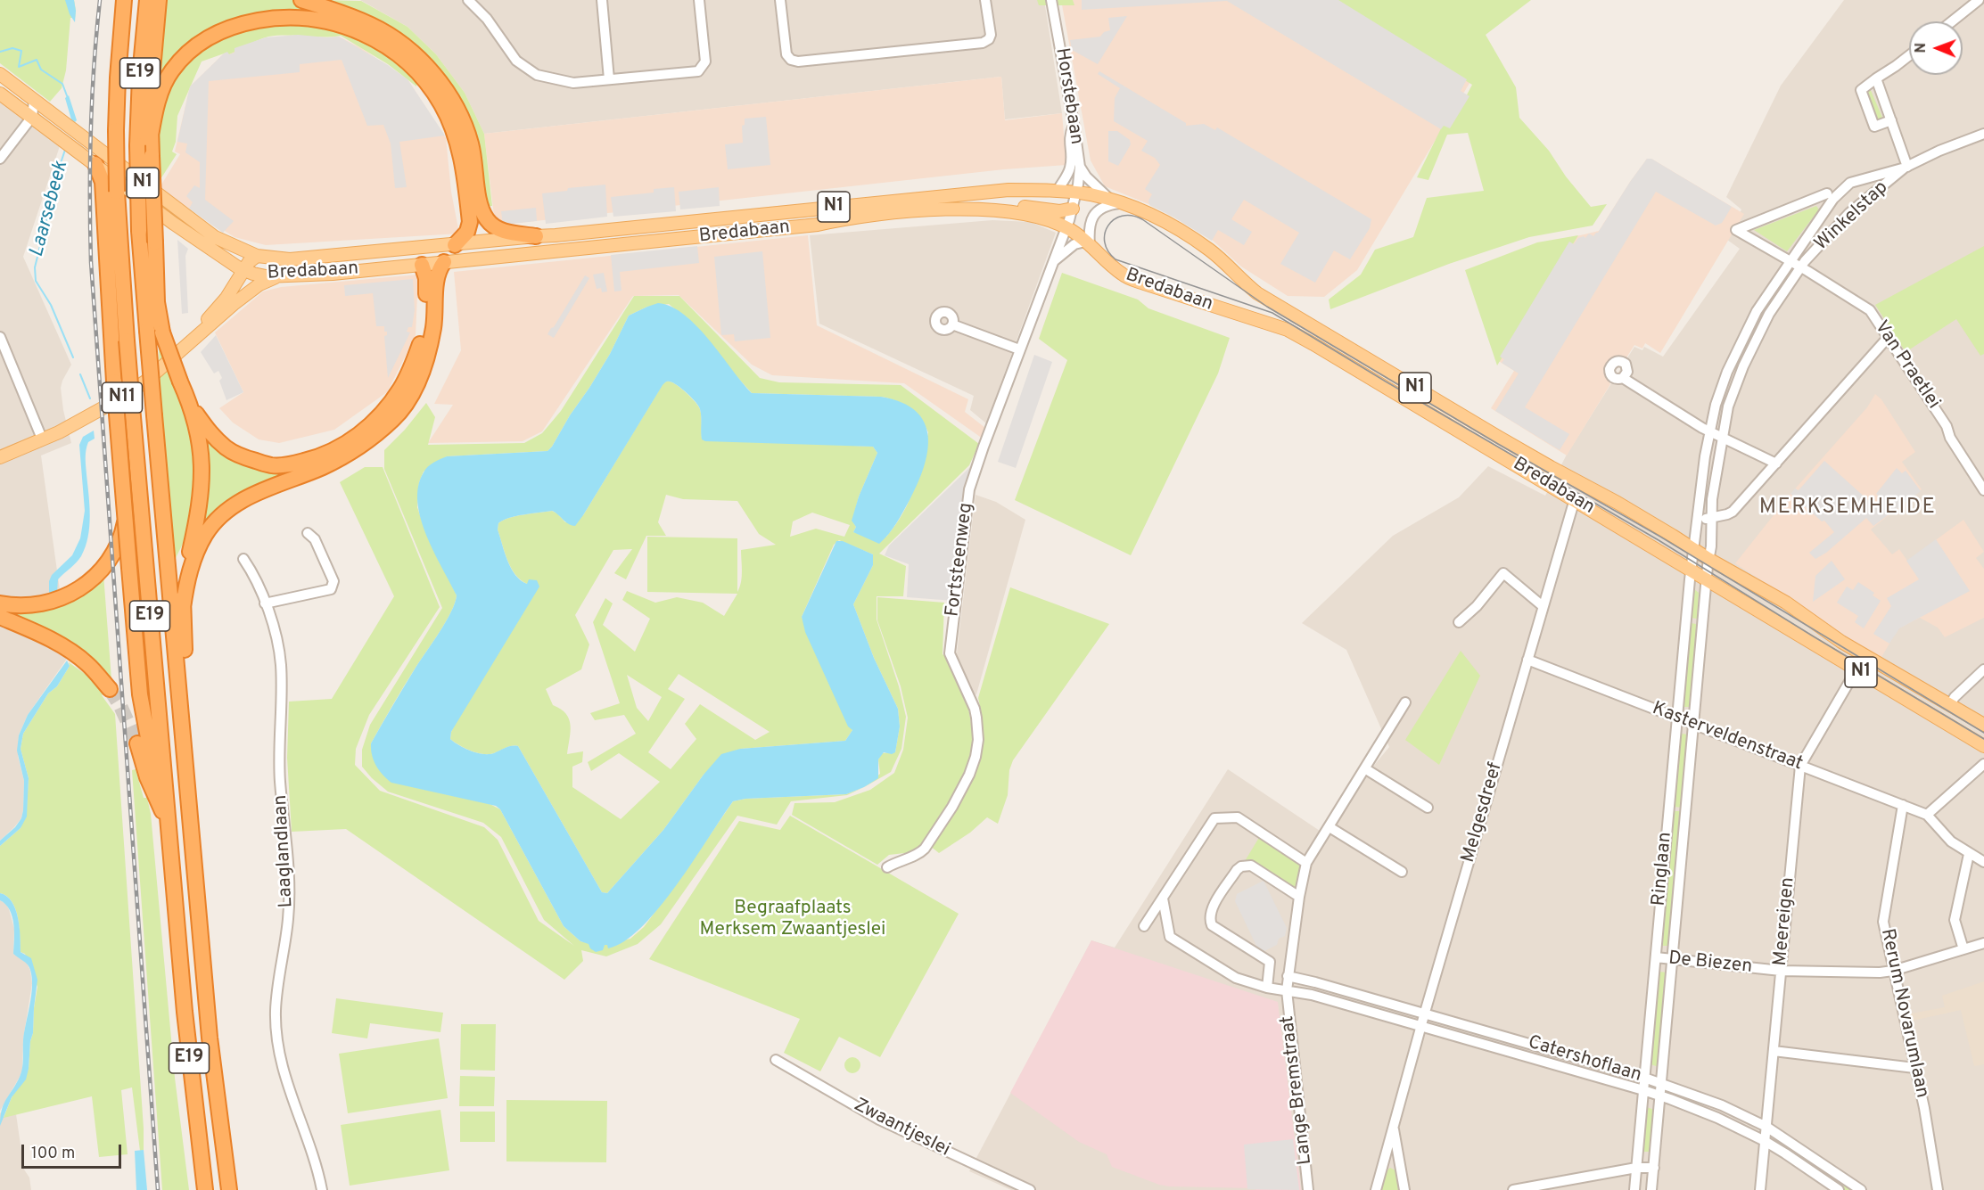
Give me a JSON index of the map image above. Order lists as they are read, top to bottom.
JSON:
{
  "streets": {
    "highway": ["E19"],
    "main road": ["N1", "Bredabaan", "N11"],
    "street": [
      "Horstebaan",
      "Winkelstap",
      "Van Praetlei",
      "Fortsteenweg",
      "Kasterveldenstraat",
      "Melgesdreef",
      "Laaglandlaan",
      "Ringlaan",
      "Meereigen",
      "De Biezen",
      "Rerum Novarumlaan",
      "Catershoflaan",
      "Lange Bremstraat",
      "Zwaantjeslei"
    ]
  },
  "crossings": [
    ["Horstebaan", "Bredabaan"],
    ["Horstebaan", "Fortsteenweg"],
    ["Winkelstap", "Van Praetlei"],
    ["Winkelstap", "Ringlaan"],
    ["Bredabaan", "N11"],
    ["Bredabaan", "Fortsteenweg"],
    ["Bredabaan", "Melgesdreef"],
    ["Bredabaan", "Ringlaan"],
    ["Bredabaan", "Meereigen"],
    ["Kasterveldenstraat", "Melgesdreef"],
    ["Kasterveldenstraat", "Ringlaan"],
    ["Kasterveldenstraat", "Meereigen"],
    ["Kasterveldenstraat", "Rerum Novarumlaan"],
    ["Melgesdreef", "Catershoflaan"],
    ["Ringlaan", "De Biezen"],
    ["Ringlaan", "Catershoflaan"],
    ["Meereigen", "De Biezen"],
    ["Meereigen", "Catershoflaan"],
    ["De Biezen", "Rerum Novarumlaan"],
    ["Catershoflaan", "Lange Bremstraat"]
  ],
  "districts": ["MERKSEMHEIDE"],
  "water": ["Laarsebeek"],
  "parks": ["Begraafplaats Merksem Zwaantjeslei"],
  "scale_bar": "100 m",
  "north": "left"
}
